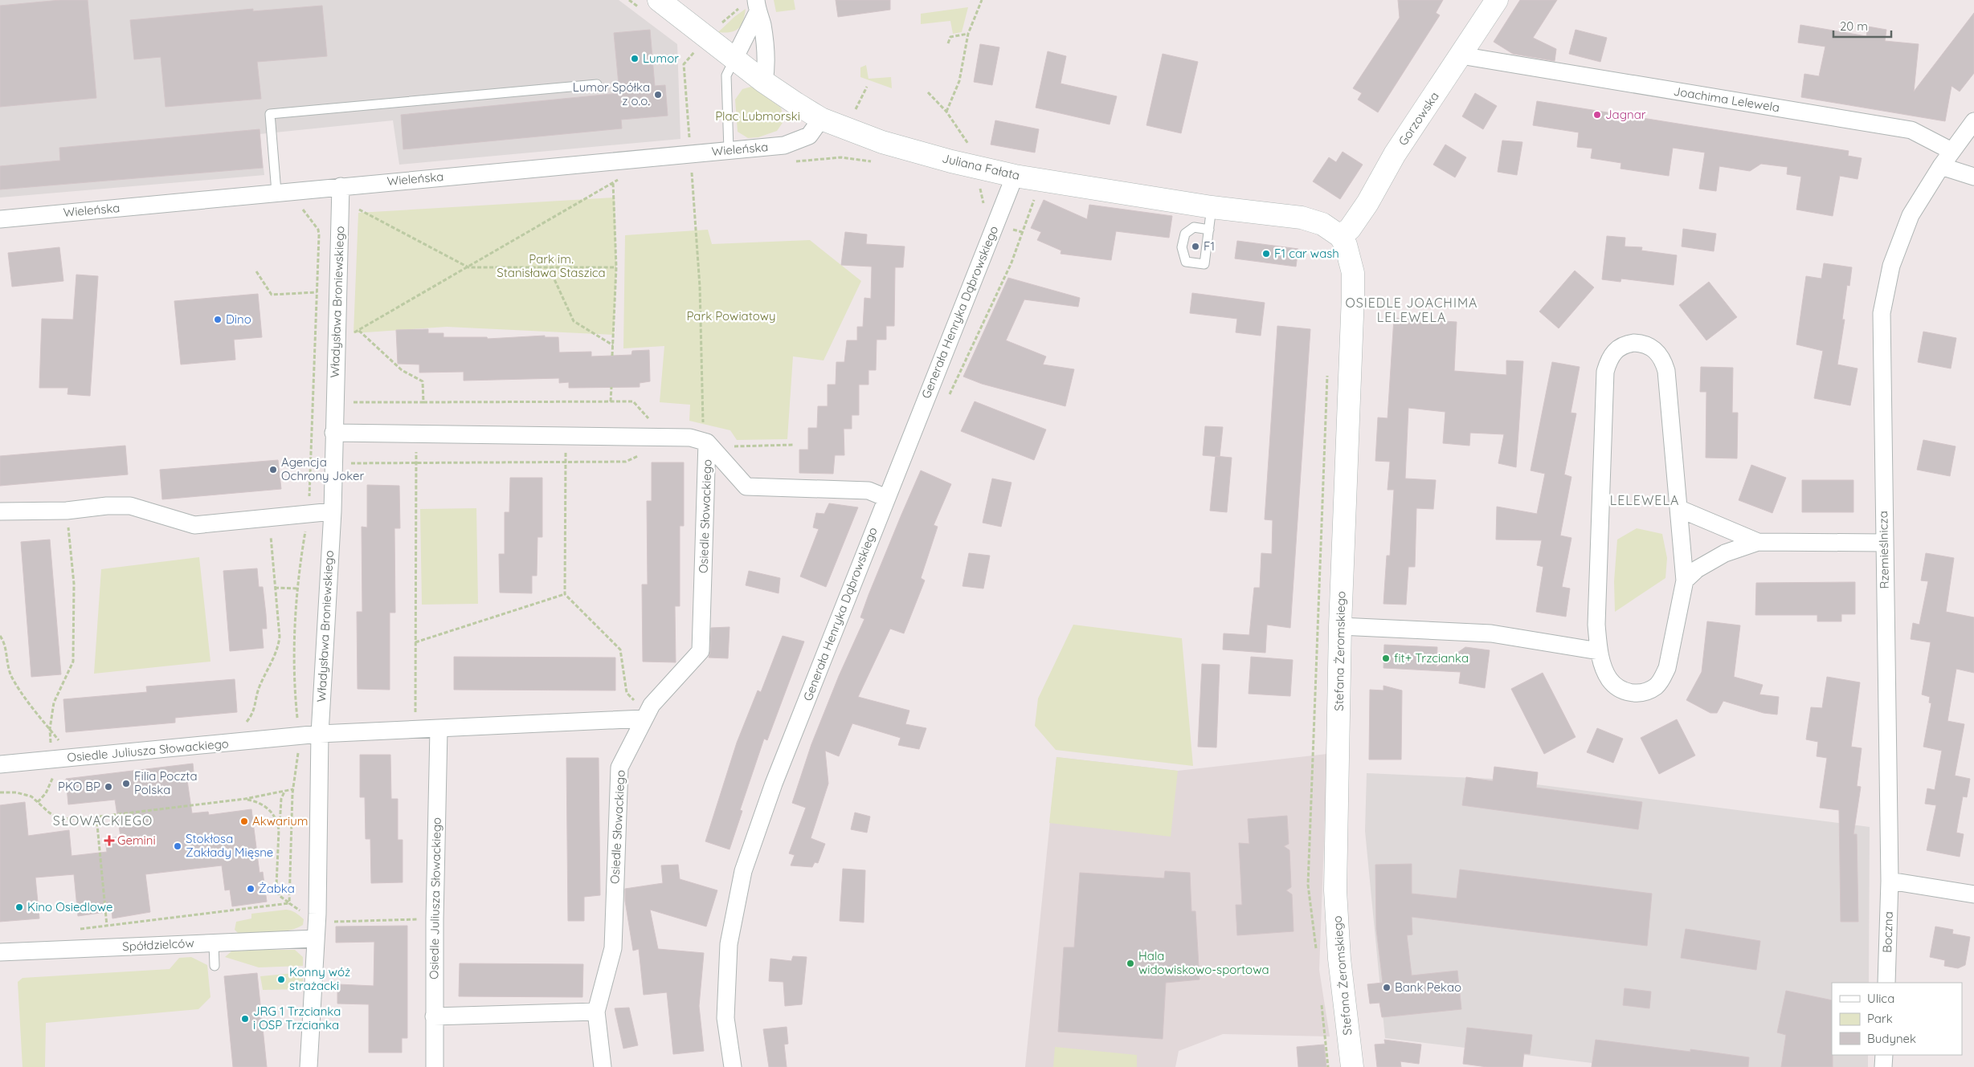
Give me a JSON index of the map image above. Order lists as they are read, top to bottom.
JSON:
{
  "streets": {
    "main road": ["Gorzowska", "Juliana Fałata", "Stefana Żeromskiego"],
    "street": [
      "Joachima Lelewela",
      "Wieleńska",
      "Władysława Broniewskiego",
      "Generała Henryka Dąbrowskiego",
      "Osiedle Słowackiego",
      "Rzemieślnicza",
      "Osiedle Juliusza Słowackiego",
      "Boczna",
      "Spółdzielców"
    ]
  },
  "crossings": [
    ["Joachima Lelewela", "Gorzowska"],
    ["Joachima Lelewela", "Rzemieślnicza"],
    ["Gorzowska", "Juliana Fałata"],
    ["Gorzowska", "Stefana Żeromskiego"],
    ["Wieleńska", "Juliana Fałata"],
    ["Wieleńska", "Władysława Broniewskiego"],
    ["Juliana Fałata", "Generała Henryka Dąbrowskiego"],
    ["Juliana Fałata", "Stefana Żeromskiego"],
    ["Władysława Broniewskiego", "Osiedle Juliusza Słowackiego"],
    ["Władysława Broniewskiego", "Spółdzielców"],
    ["Osiedle Słowackiego", "Osiedle Juliusza Słowackiego"],
    ["Rzemieślnicza", "Boczna"]
  ],
  "districts": ["OSIEDLE JOACHIMA LELEWELA", "LELEWELA", "SŁOWACKIEGO"],
  "parks": ["Plac Lubmorski", "Park im. Stanisława Staszica", "Park Powiatowy"],
  "places": {
    "other": [
      "Lumor",
      "Lumor Spółka z o.o.",
      "Jagnar",
      "F1",
      "F1 car wash",
      "Dino",
      "Agencja Ochrony Joker",
      "fit+ Trzcianka",
      "Filia Poczta Polska",
      "PKO BP",
      "Akwarium",
      "Stokłosa Zakłady Mięsne",
      "Żabka",
      "Kino Osiedlowe",
      "Hala widowiskowo-sportowa",
      "Konny wóż strażacki",
      "Bank Pekao",
      "JRG 1 Trzcianka i OSP Trzcianka"
    ],
    "health": ["Gemini"]
  },
  "legend": ["Ulica", "Park", "Budynek"],
  "scale_bar": "20 m"
}
